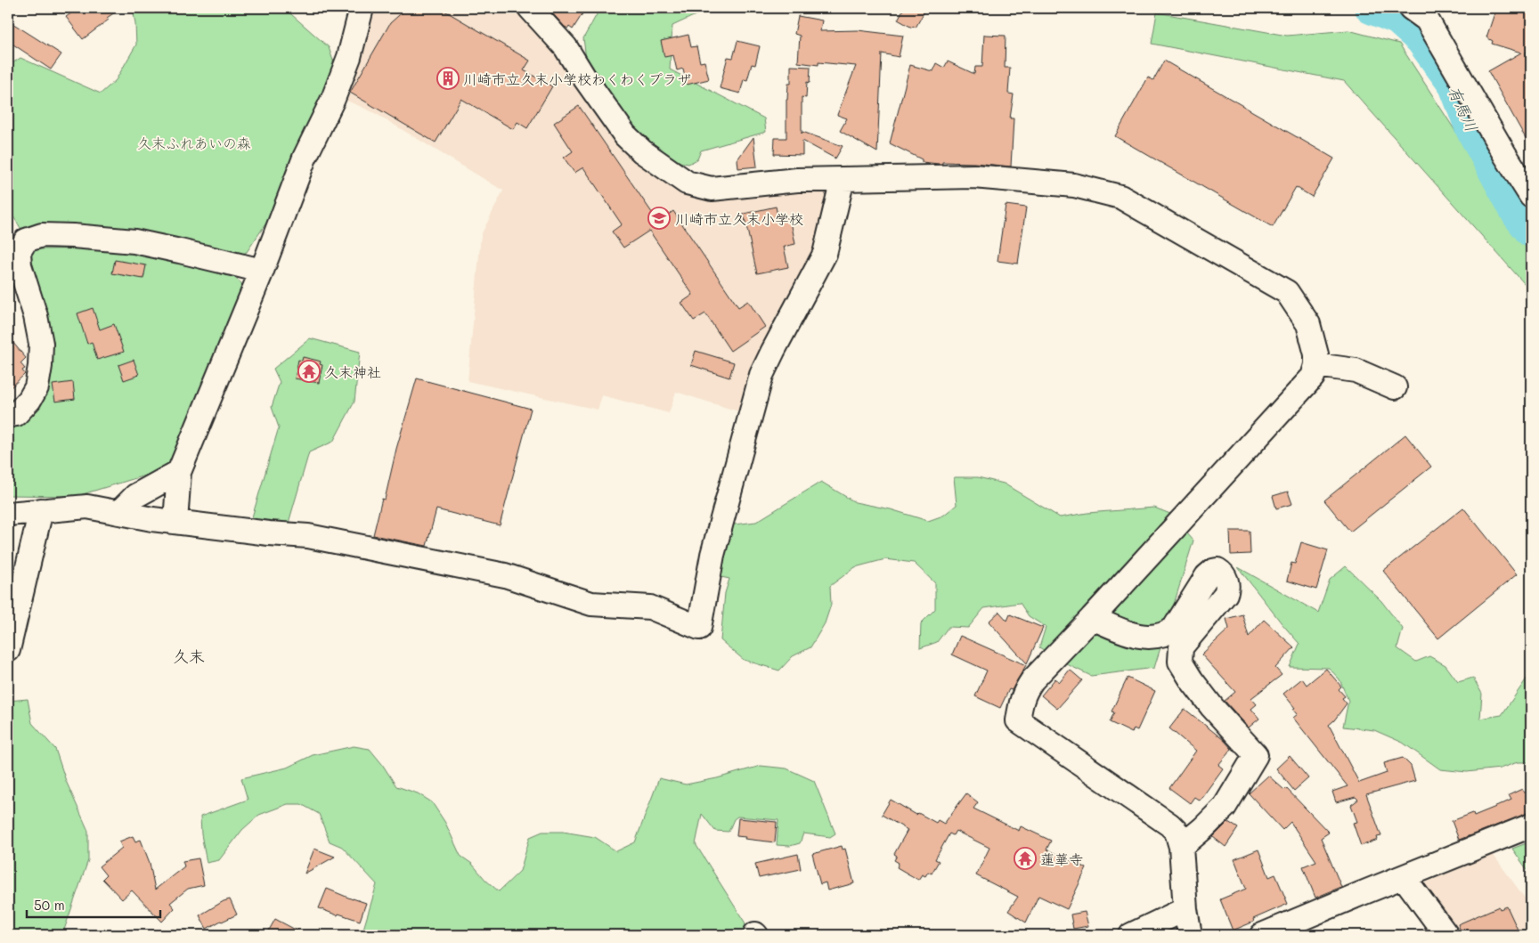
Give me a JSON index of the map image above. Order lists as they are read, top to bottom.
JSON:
{
  "districts": ["久末"],
  "water": ["有馬川"],
  "parks": ["久末ふれあいの森"],
  "places": {
    "building": ["川崎市立久末小学校わくわくプラザ"],
    "school or university": ["川崎市立久末小学校"],
    "temple": ["久末神社", "蓮華寺"]
  },
  "scale_bar": "50 m"
}
